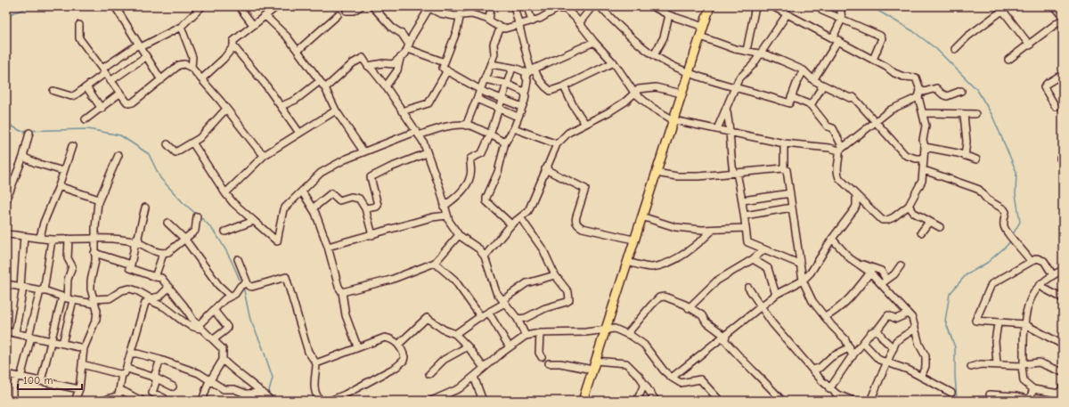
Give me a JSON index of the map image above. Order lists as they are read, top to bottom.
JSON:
{
  "scale_bar": "100 m"
}
